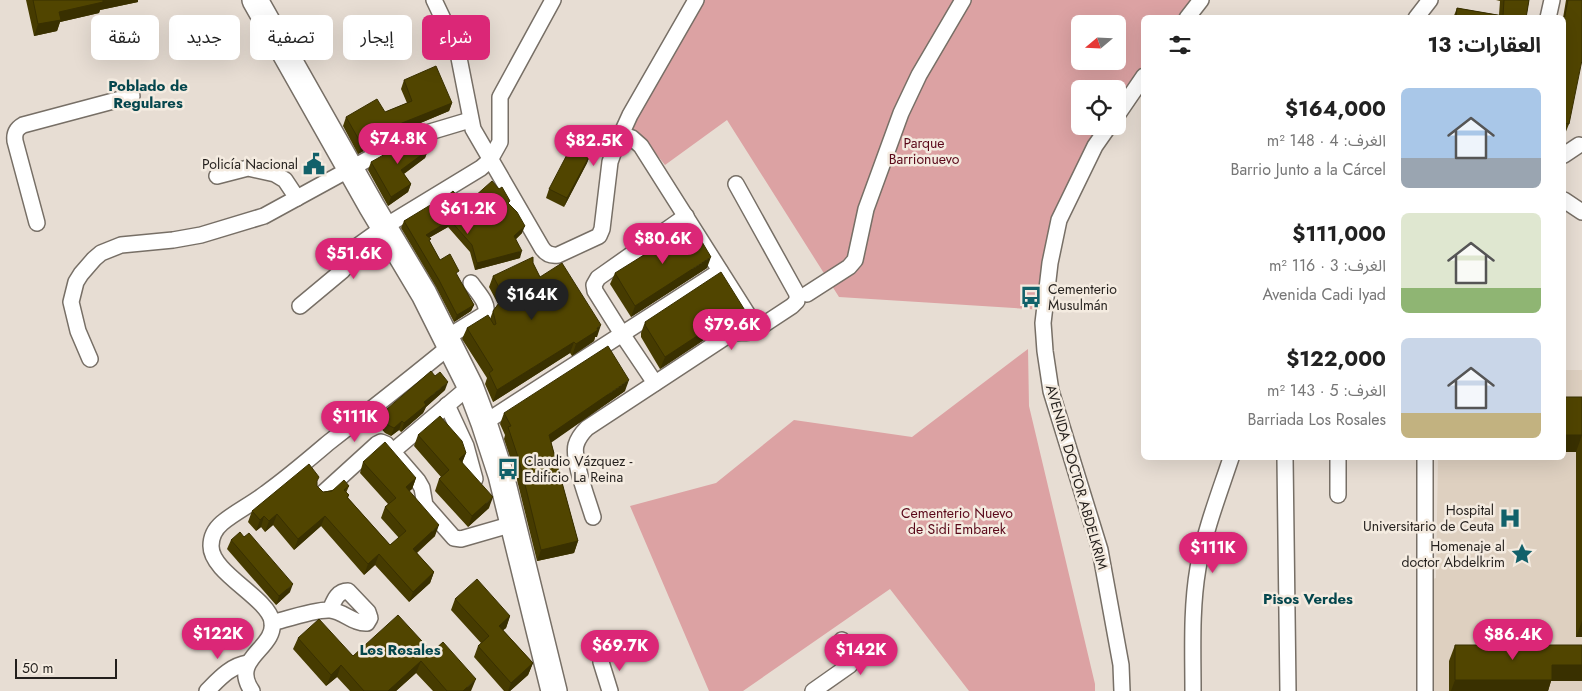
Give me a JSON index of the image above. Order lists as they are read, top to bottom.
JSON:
{
  "streets": {
    "street": ["AVENIDA DOCTOR ABDELKRIM"]
  },
  "districts": ["Poblado de Regulares", "Pisos Verdes", "Los Rosales"],
  "parks": ["Parque Barrionuevo", "Cementerio Nuevo de Sidi Embarek"],
  "places": {
    "public building": ["Policía Nacional"],
    "bus stop": ["Cementerio Musulmán", "Claudio Vázquez - Edificio La Reina"],
    "hospital": ["Hospital Universitario de Ceuta"],
    "place": ["Homenaje al doctor Abdelkrim"]
  },
  "scale_bar": "50 m",
  "north": "left",
  "page": {
    "chip": [
      "شراء",
      "إيجار",
      "تصفية",
      "جديد",
      "شقة"
    ],
    "heading": "العقارات: 13",
    "list": [
      {
        "name": "$164,000",
        "note": "الغرف: 4 · 148 m² · Barrio Junto a la Cárcel"
      },
      {
        "name": "$111,000",
        "note": "الغرف: 3 · 116 m² · Avenida Cadi Iyad"
      },
      {
        "name": "$122,000",
        "note": "الغرف: 5 · 143 m² · Barriada Los Rosales"
      }
    ],
    "price": [
      "$74.8K",
      "$82.5K",
      "$61.2K",
      "$80.6K",
      "$51.6K",
      "$164K",
      "$79.6K",
      "$111K",
      "$111K",
      "$122K",
      "$86.4K",
      "$69.7K",
      "$142K"
    ],
    "scale": "50 m"
  }
}
